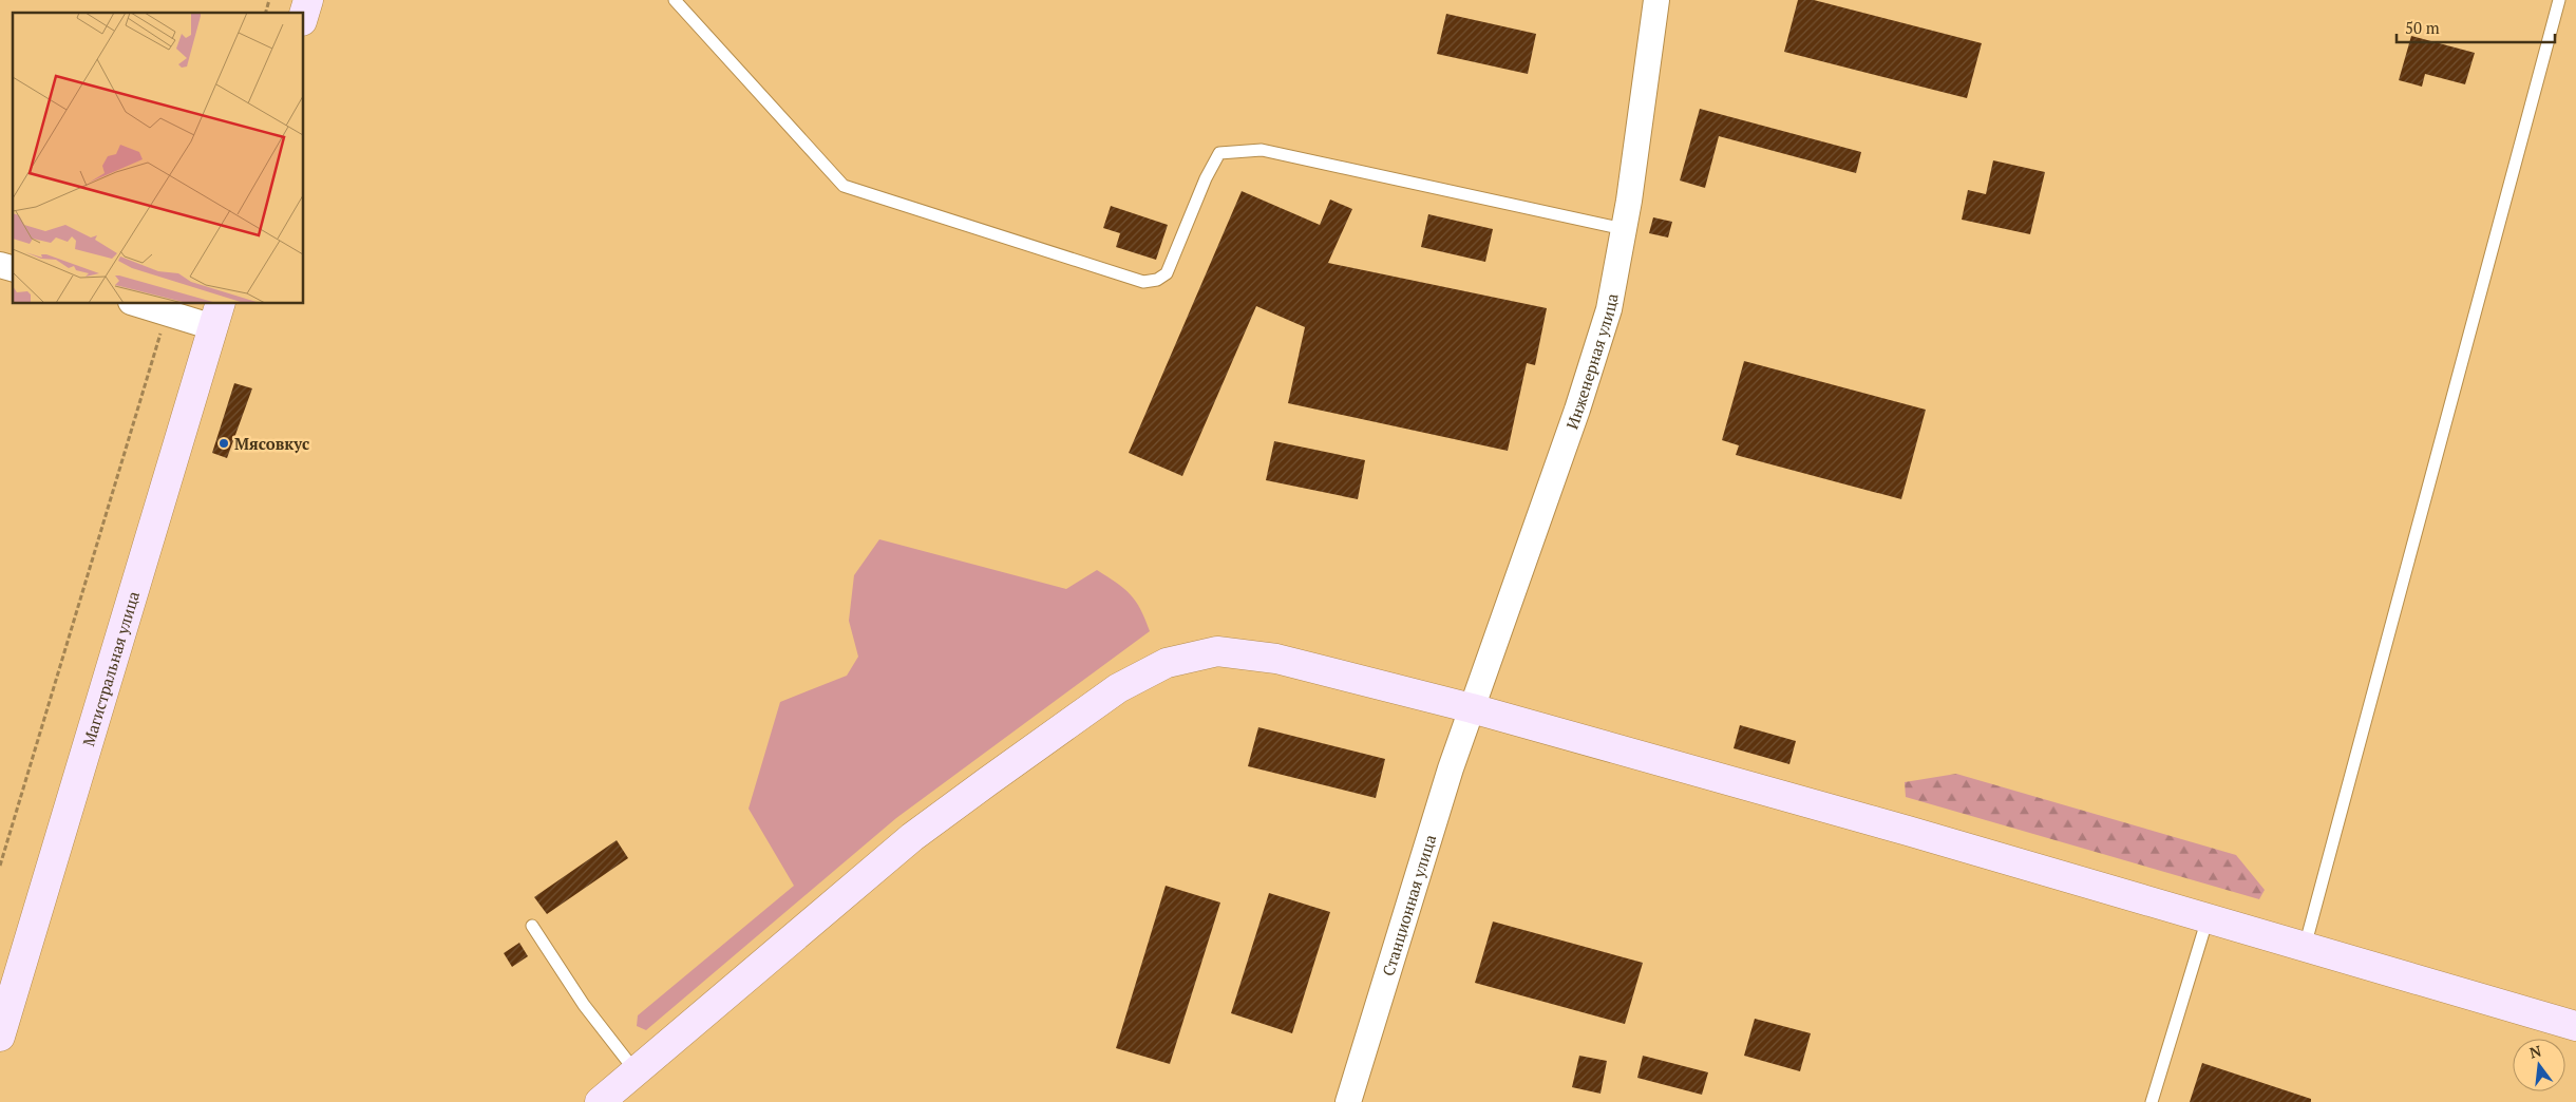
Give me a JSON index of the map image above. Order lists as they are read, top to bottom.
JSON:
{
  "streets": {
    "street": ["Инженерная улица", "Магистральная улица", "Станционная улица"]
  },
  "crossings": [
    ["Инженерная улица", "Станционная улица"]
  ],
  "places": ["Мясовкус"],
  "scale_bar": "50 m",
  "north": "top"
}
